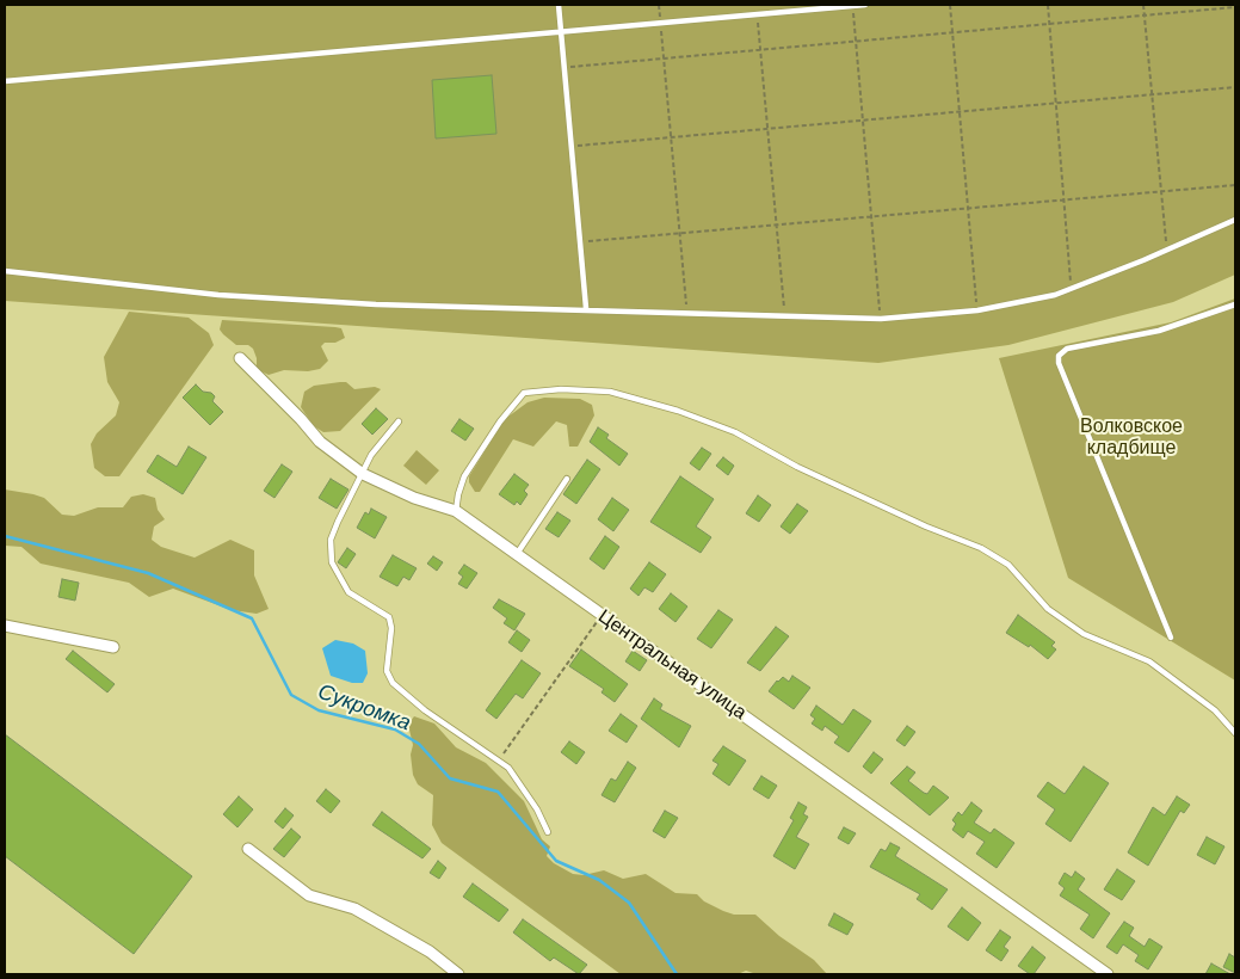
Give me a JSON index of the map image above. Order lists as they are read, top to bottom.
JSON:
{
  "streets": {
    "street": ["Центральная улица"]
  },
  "water": ["Сукромка"],
  "parks": ["Волковское кладбище"]
}
